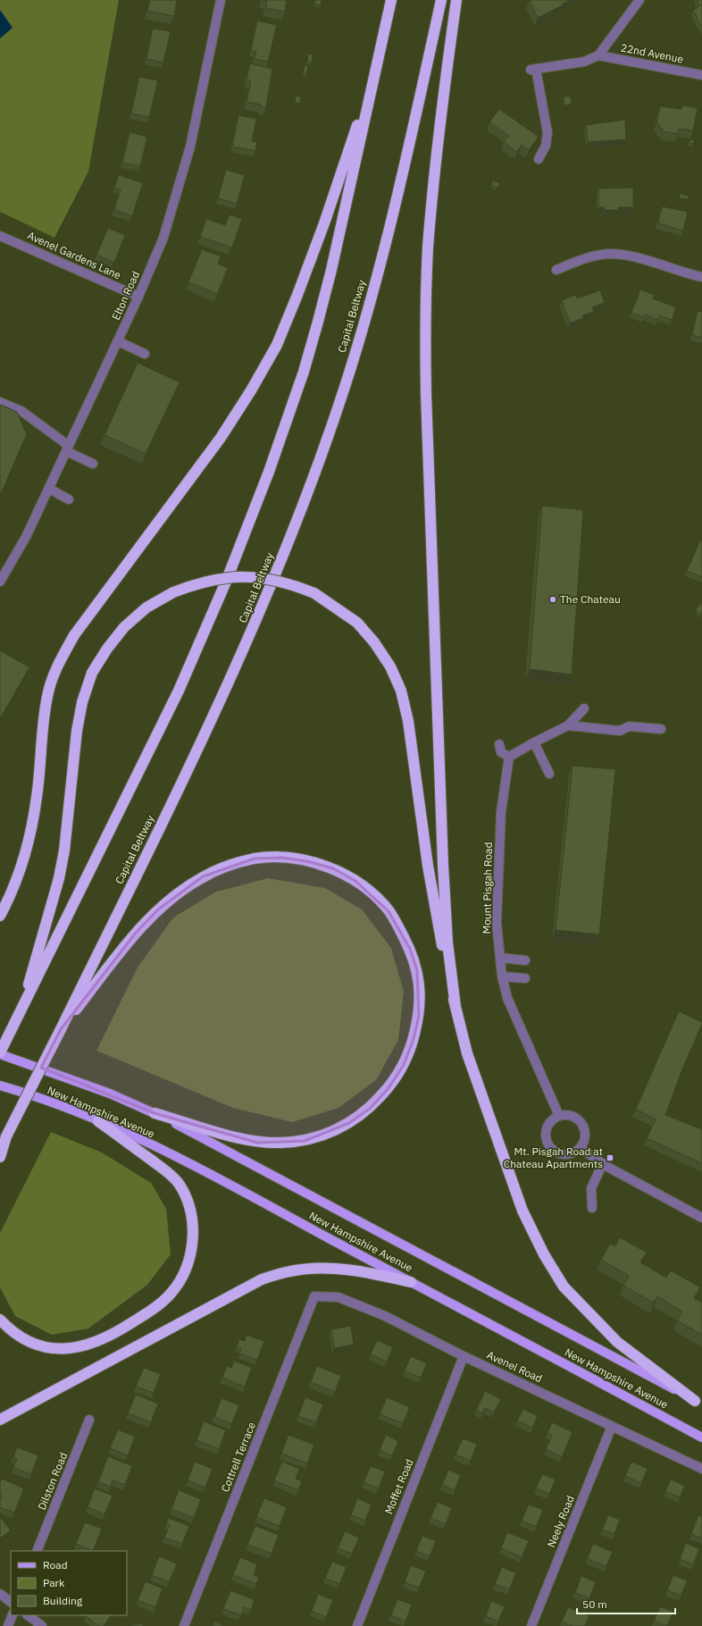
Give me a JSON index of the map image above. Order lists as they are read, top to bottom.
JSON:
{
  "streets": {
    "highway": ["Capital Beltway"],
    "main road": ["New Hampshire Avenue"],
    "street": [
      "22nd Avenue",
      "Avenel Gardens Lane",
      "Elton Road",
      "Mount Pisgah Road",
      "Avenel Road",
      "Cottrell Terrace",
      "Dilston Road",
      "Moffet Road",
      "Neely Road"
    ]
  },
  "crossings": [
    ["Avenel Gardens Lane", "Elton Road"],
    ["Avenel Road", "Cottrell Terrace"],
    ["Avenel Road", "Moffet Road"],
    ["Avenel Road", "Neely Road"]
  ],
  "places": {
    "other": ["The Chateau"],
    "transit": ["Mt. Pisgah Road at Chateau Apartments"]
  },
  "legend": ["Road", "Park", "Building"],
  "scale_bar": "50 m"
}
